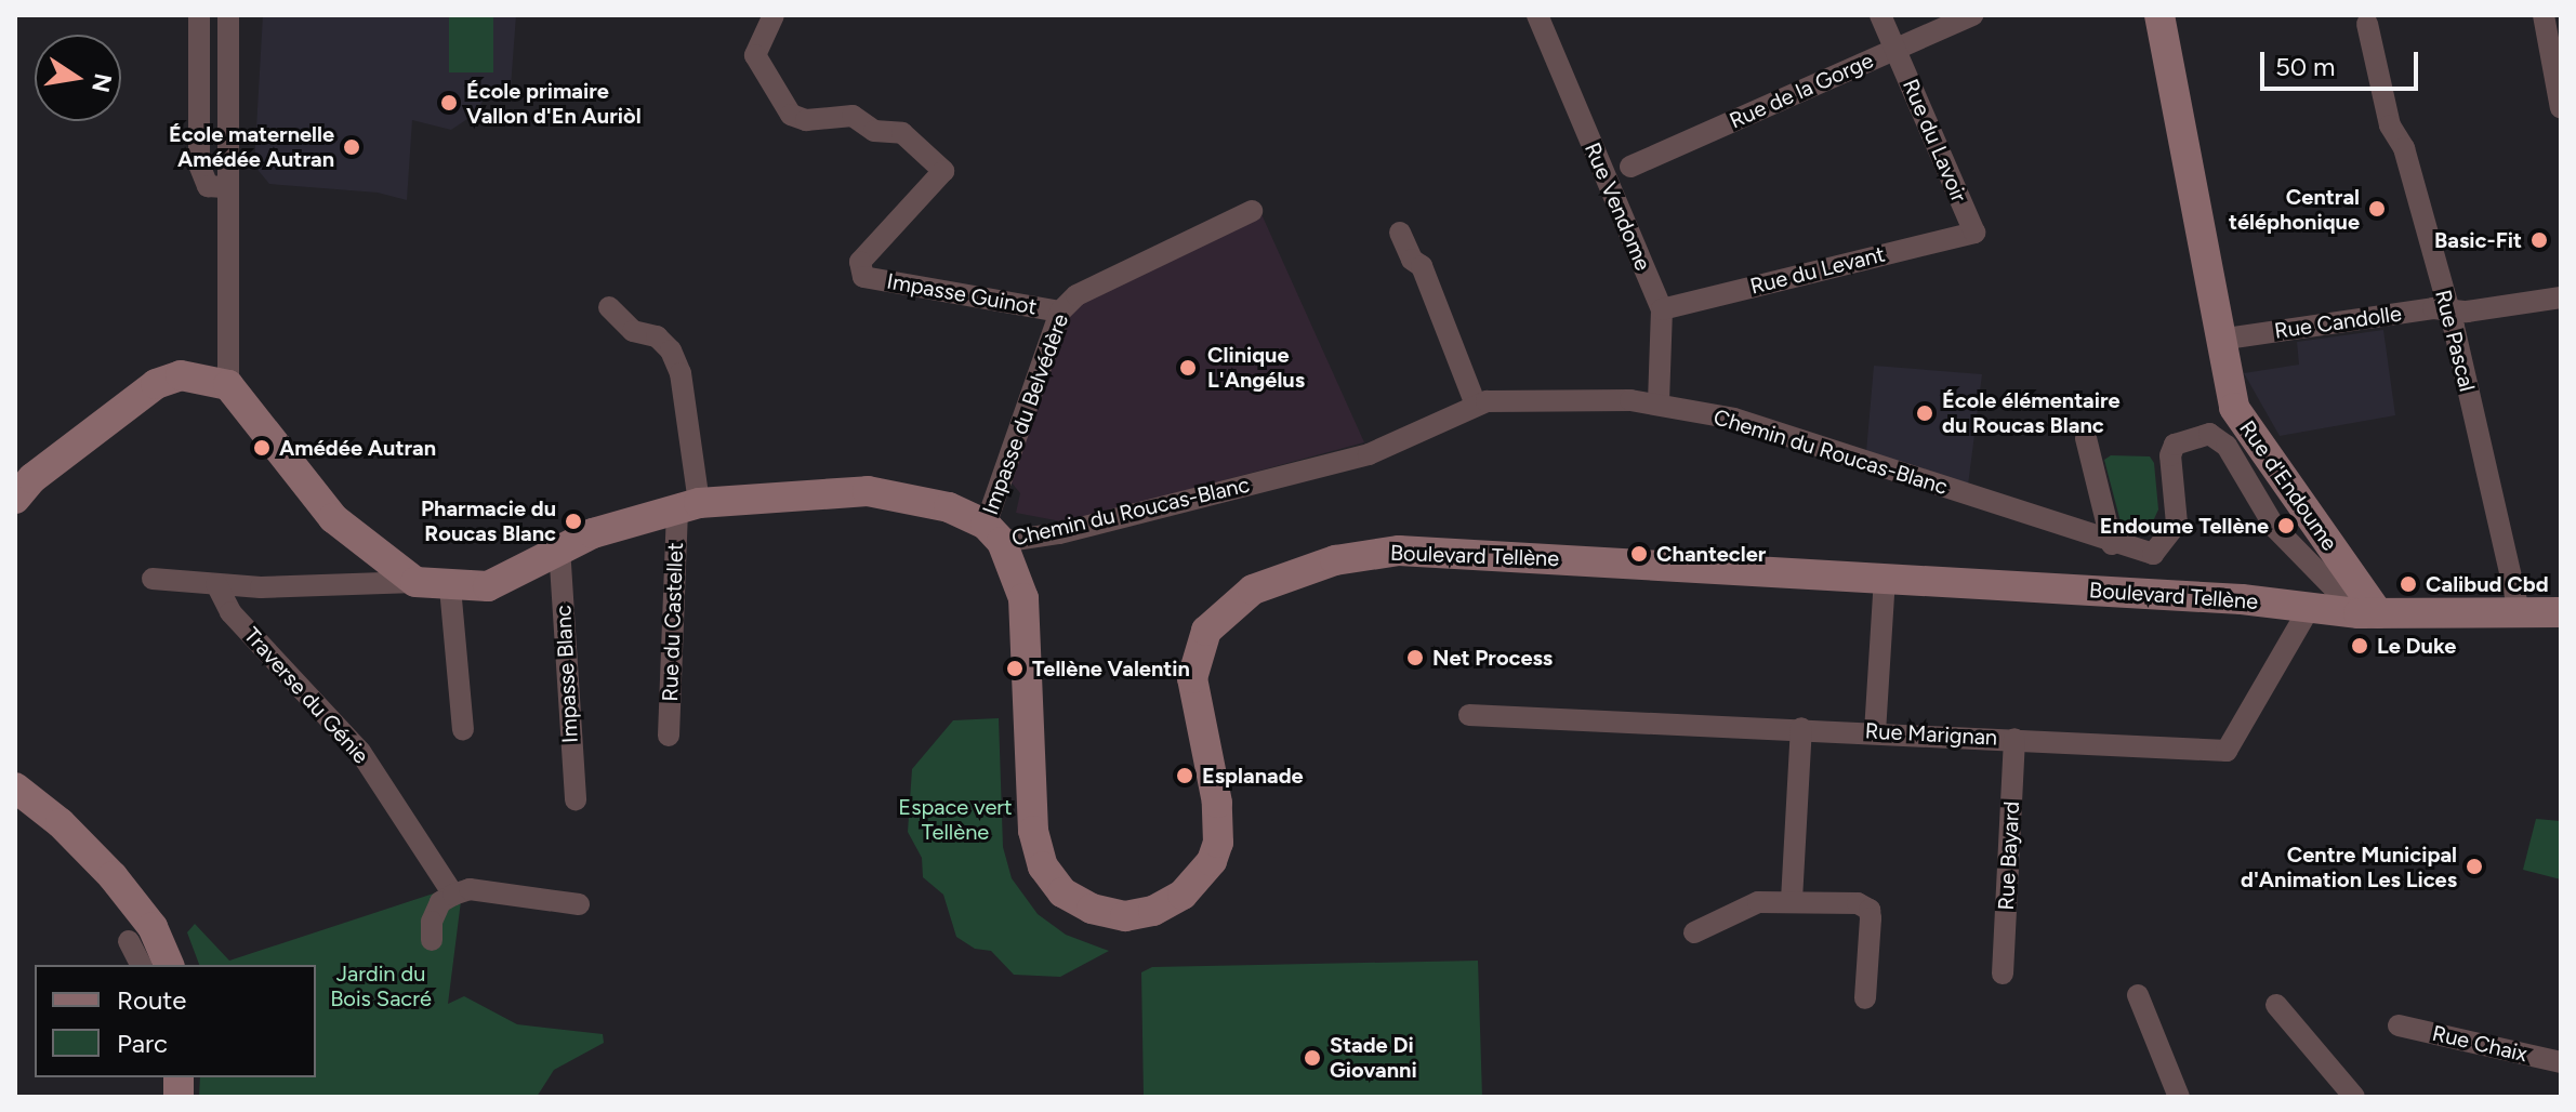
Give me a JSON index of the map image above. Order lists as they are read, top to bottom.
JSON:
{
  "streets": {
    "street": [
      "Rue de la Gorge",
      "Rue du Lavoir",
      "Rue Vendome",
      "Rue du Levant",
      "Impasse Guinot",
      "Rue Candolle",
      "Rue Pascal",
      "Impasse du Belvédère",
      "Chemin du Roucas-Blanc",
      "Rue d'Endoume",
      "Boulevard Tellène",
      "Rue du Castellet",
      "Impasse Blanc",
      "Traverse du Génie",
      "Rue Marignan",
      "Rue Bayard",
      "Rue Chaix"
    ]
  },
  "crossings": [
    ["Rue de la Gorge", "Rue du Lavoir"],
    ["Rue du Lavoir", "Rue du Levant"],
    ["Rue Vendome", "Rue du Levant"],
    ["Rue Vendome", "Chemin du Roucas-Blanc"],
    ["Impasse Guinot", "Impasse du Belvédère"],
    ["Rue Candolle", "Rue Pascal"],
    ["Rue Candolle", "Rue d'Endoume"],
    ["Impasse du Belvédère", "Chemin du Roucas-Blanc"],
    ["Impasse du Belvédère", "Boulevard Tellène"],
    ["Chemin du Roucas-Blanc", "Rue d'Endoume"],
    ["Chemin du Roucas-Blanc", "Boulevard Tellène"],
    ["Chemin du Roucas-Blanc", "Rue du Castellet"],
    ["Chemin du Roucas-Blanc", "Impasse Blanc"],
    ["Rue d'Endoume", "Boulevard Tellène"],
    ["Boulevard Tellène", "Rue Marignan"],
    ["Rue Marignan", "Rue Bayard"]
  ],
  "parks": ["Espace vert Tellène", "Jardin du Bois Sacré"],
  "places": [
    "École primaire Vallon d'En Auriòl",
    "École maternelle Amédée Autran",
    "Central téléphonique",
    "Basic-Fit",
    "Clinique L'Angélus",
    "École élémentaire du Roucas Blanc",
    "Amédée Autran",
    "Pharmacie du Roucas Blanc",
    "Endoume Tellène",
    "Chantecler",
    "Calibud Cbd",
    "Le Duke",
    "Net Process",
    "Tellène Valentin",
    "Esplanade",
    "Centre Municipal d'Animation Les Lices",
    "Stade Di Giovanni"
  ],
  "legend": ["Route", "Parc"],
  "scale_bar": "50 m",
  "north": "right"
}
